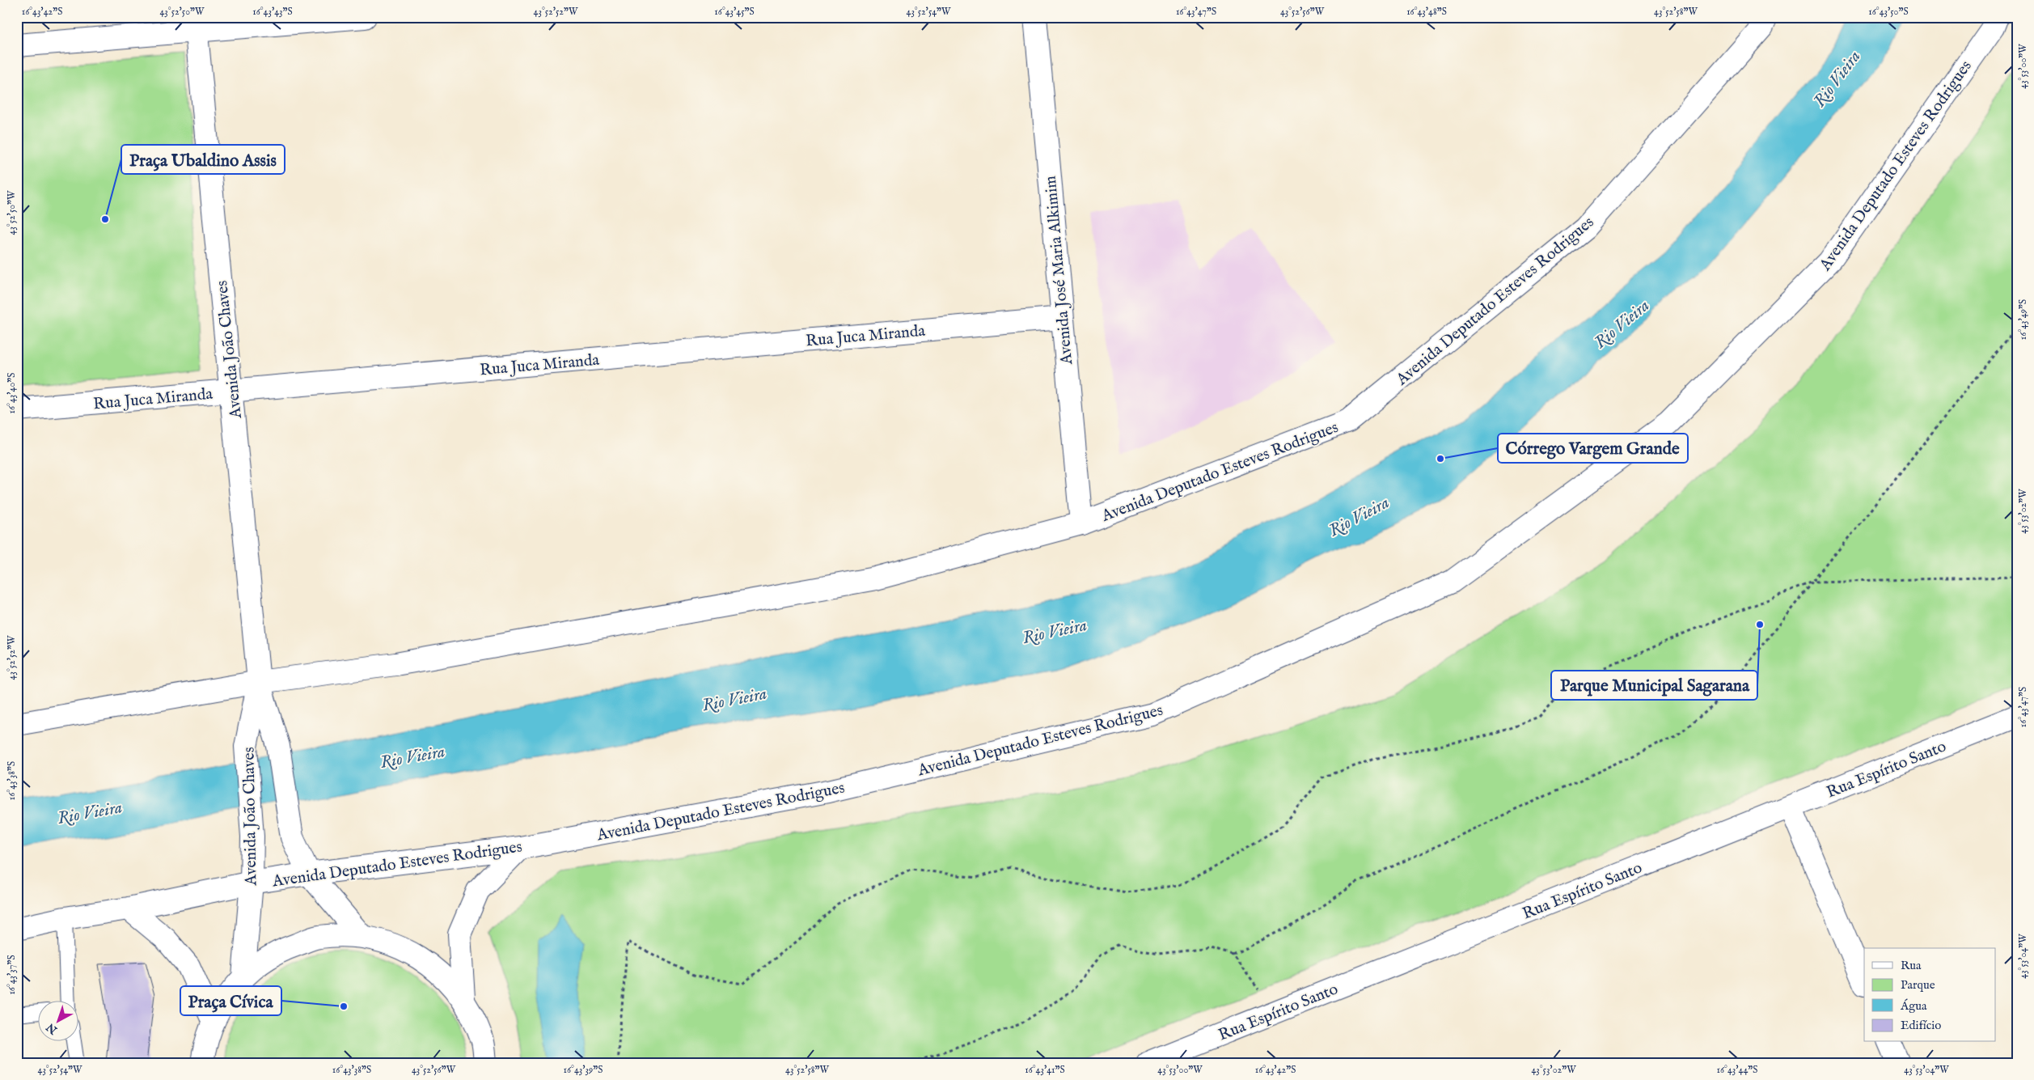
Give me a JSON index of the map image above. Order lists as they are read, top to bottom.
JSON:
{
  "streets": {
    "street": [
      "Avenida Deputado Esteves Rodrigues",
      "Avenida José Maria Alkimim",
      "Rua Juca Miranda",
      "Avenida João Chaves",
      "Rua Espírito Santo"
    ]
  },
  "crossings": [
    ["Avenida Deputado Esteves Rodrigues", "Avenida José Maria Alkimim"],
    ["Avenida Deputado Esteves Rodrigues", "Avenida João Chaves"],
    ["Avenida José Maria Alkimim", "Rua Juca Miranda"],
    ["Rua Juca Miranda", "Avenida João Chaves"]
  ],
  "water": ["Rio Vieira"],
  "places": [
    "Praça Ubaldino Assis",
    "Córrego Vargem Grande",
    "Parque Municipal Sagarana",
    "Praça Cívica"
  ],
  "legend": [
    "Rua",
    "Parque",
    "Água",
    "Edifício"
  ],
  "north": "bottom left",
  "coordinates": [
    "16°43'42\"S",
    "43°52'50\"W",
    "16°43'43\"S",
    "43°52'52\"W",
    "16°43'45\"S",
    "43°52'54\"W",
    "16°43'47\"S",
    "43°52'56\"W",
    "16°43'48\"S",
    "43°52'58\"W",
    "16°43'50\"S",
    "43°53'00\"W",
    "16°43'49\"S",
    "16°43'40\"S",
    "43°53'02\"W",
    "16°43'38\"S",
    "43°53'04\"W",
    "16°43'37\"S",
    "16°43'39\"S",
    "16°43'41\"S",
    "16°43'44\"S"
  ]
}
